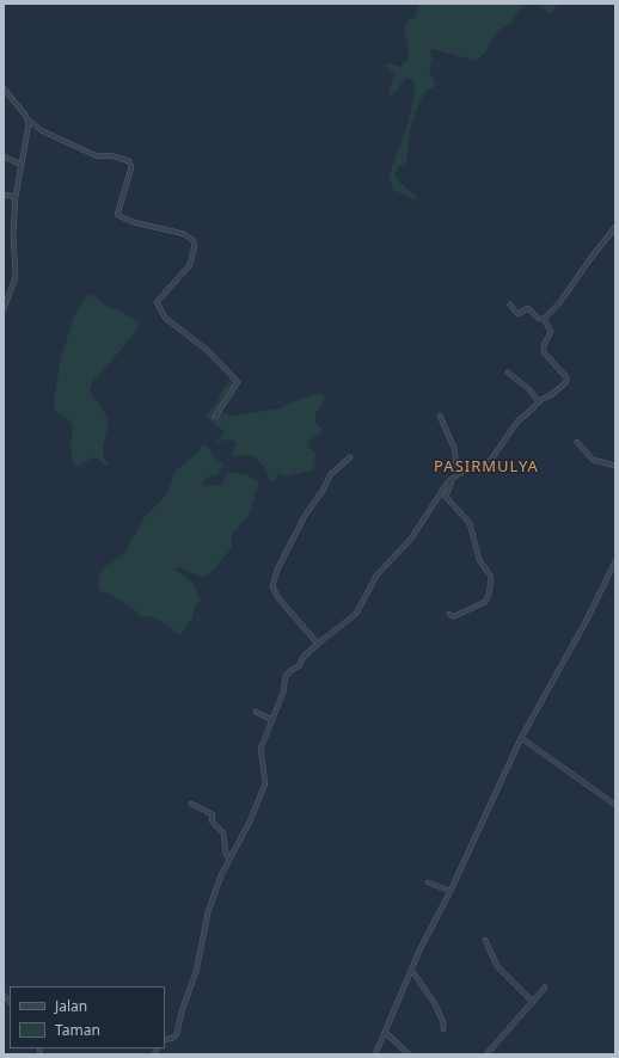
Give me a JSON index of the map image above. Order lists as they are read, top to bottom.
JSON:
{
  "districts": ["PASIRMULYA"],
  "legend": ["Jalan", "Taman"]
}
